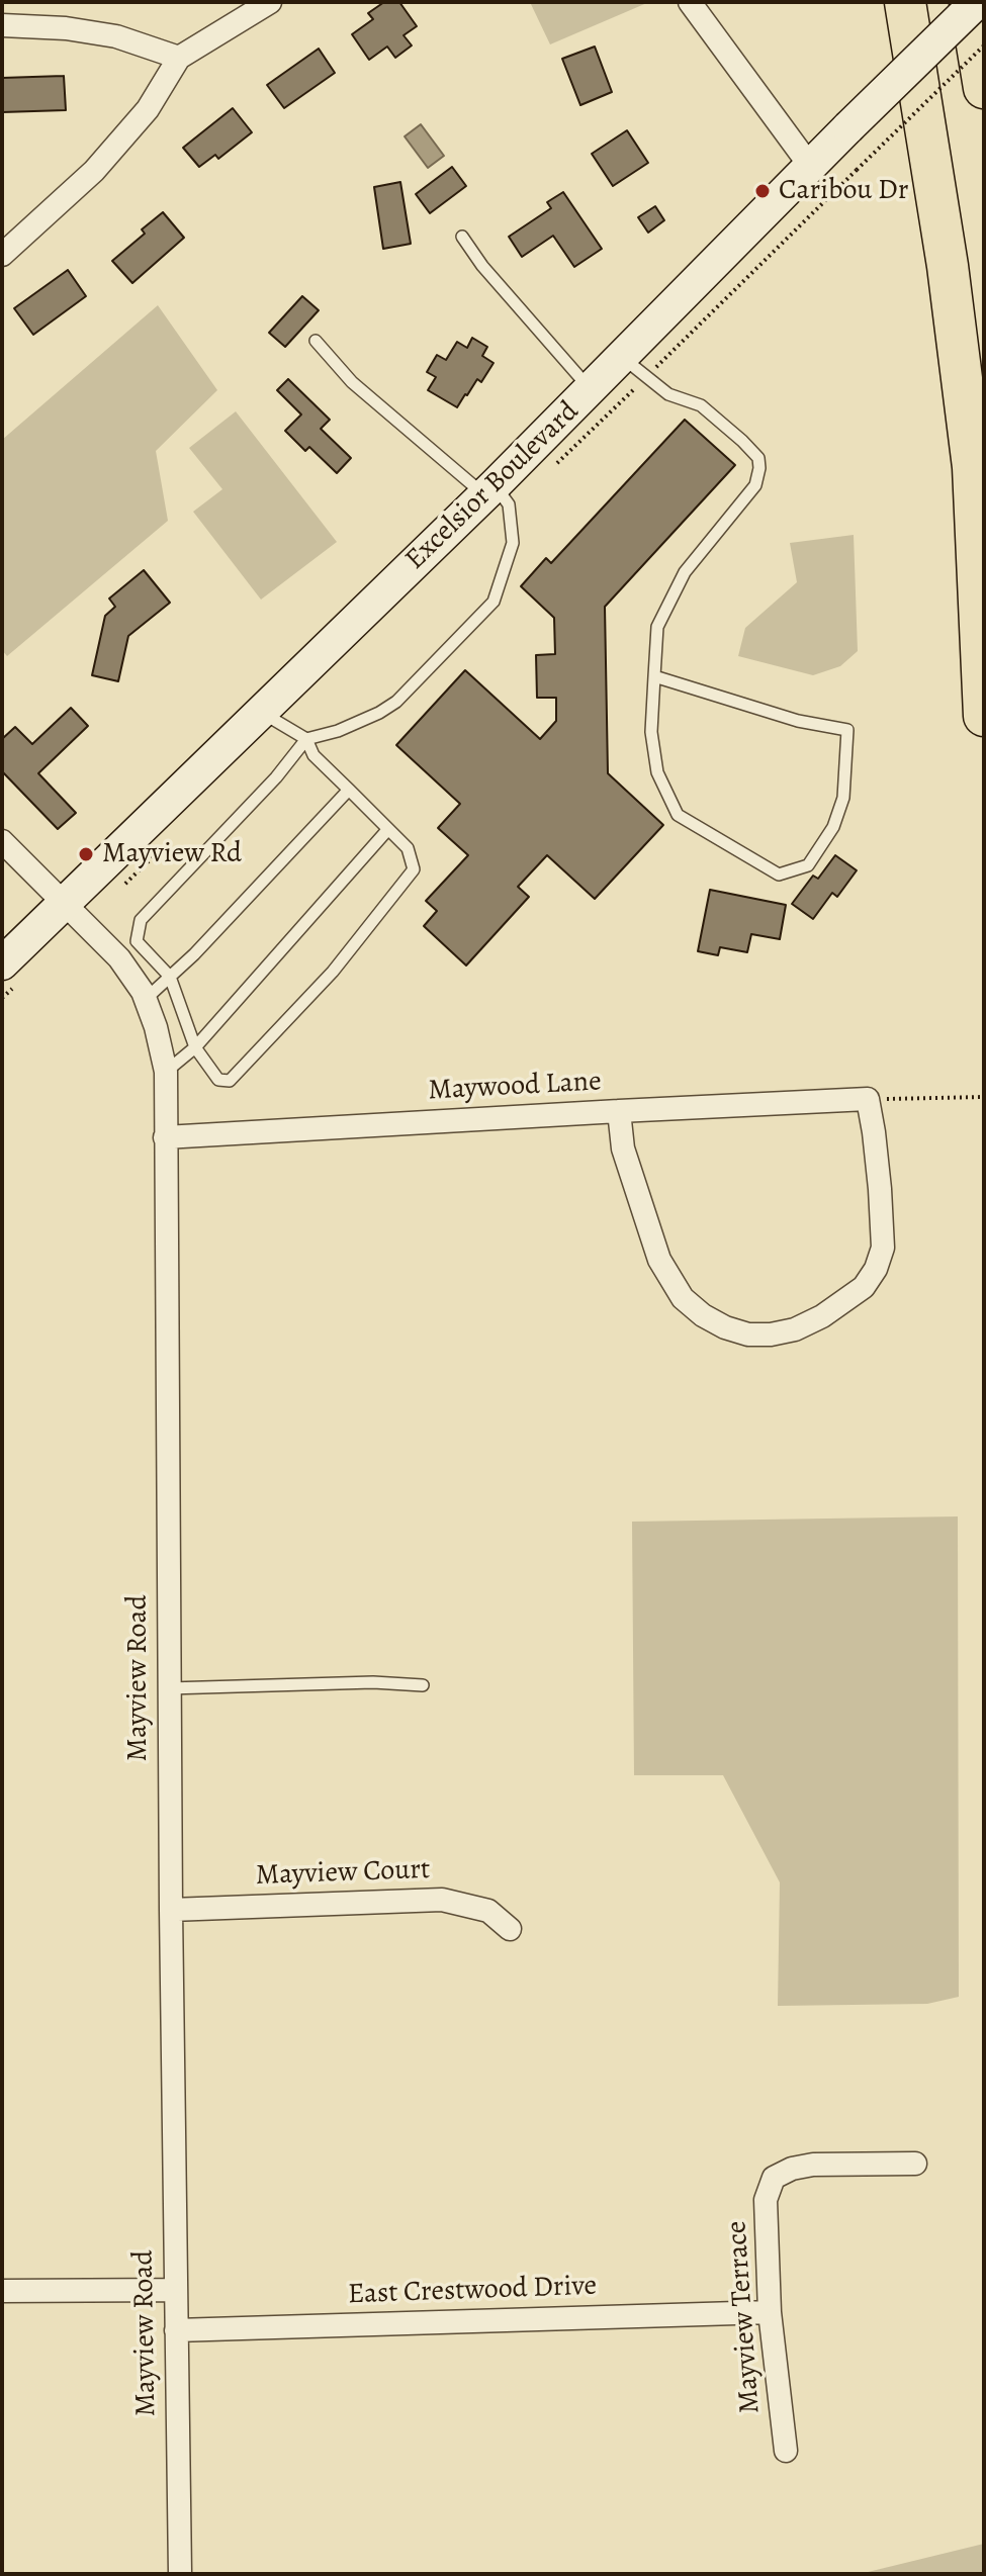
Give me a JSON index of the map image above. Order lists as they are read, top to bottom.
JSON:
{
  "streets": {
    "main road": ["Excelsior Boulevard"],
    "street": [
      "Maywood Lane",
      "Mayview Road",
      "Mayview Court",
      "East Crestwood Drive",
      "Mayview Terrace"
    ]
  },
  "crossings": [
    ["Excelsior Boulevard", "Mayview Road"],
    ["Maywood Lane", "Mayview Road"],
    ["Mayview Road", "Mayview Court"],
    ["Mayview Road", "East Crestwood Drive"],
    ["East Crestwood Drive", "Mayview Terrace"]
  ],
  "places": ["Caribou Dr", "Mayview Rd"]
}
